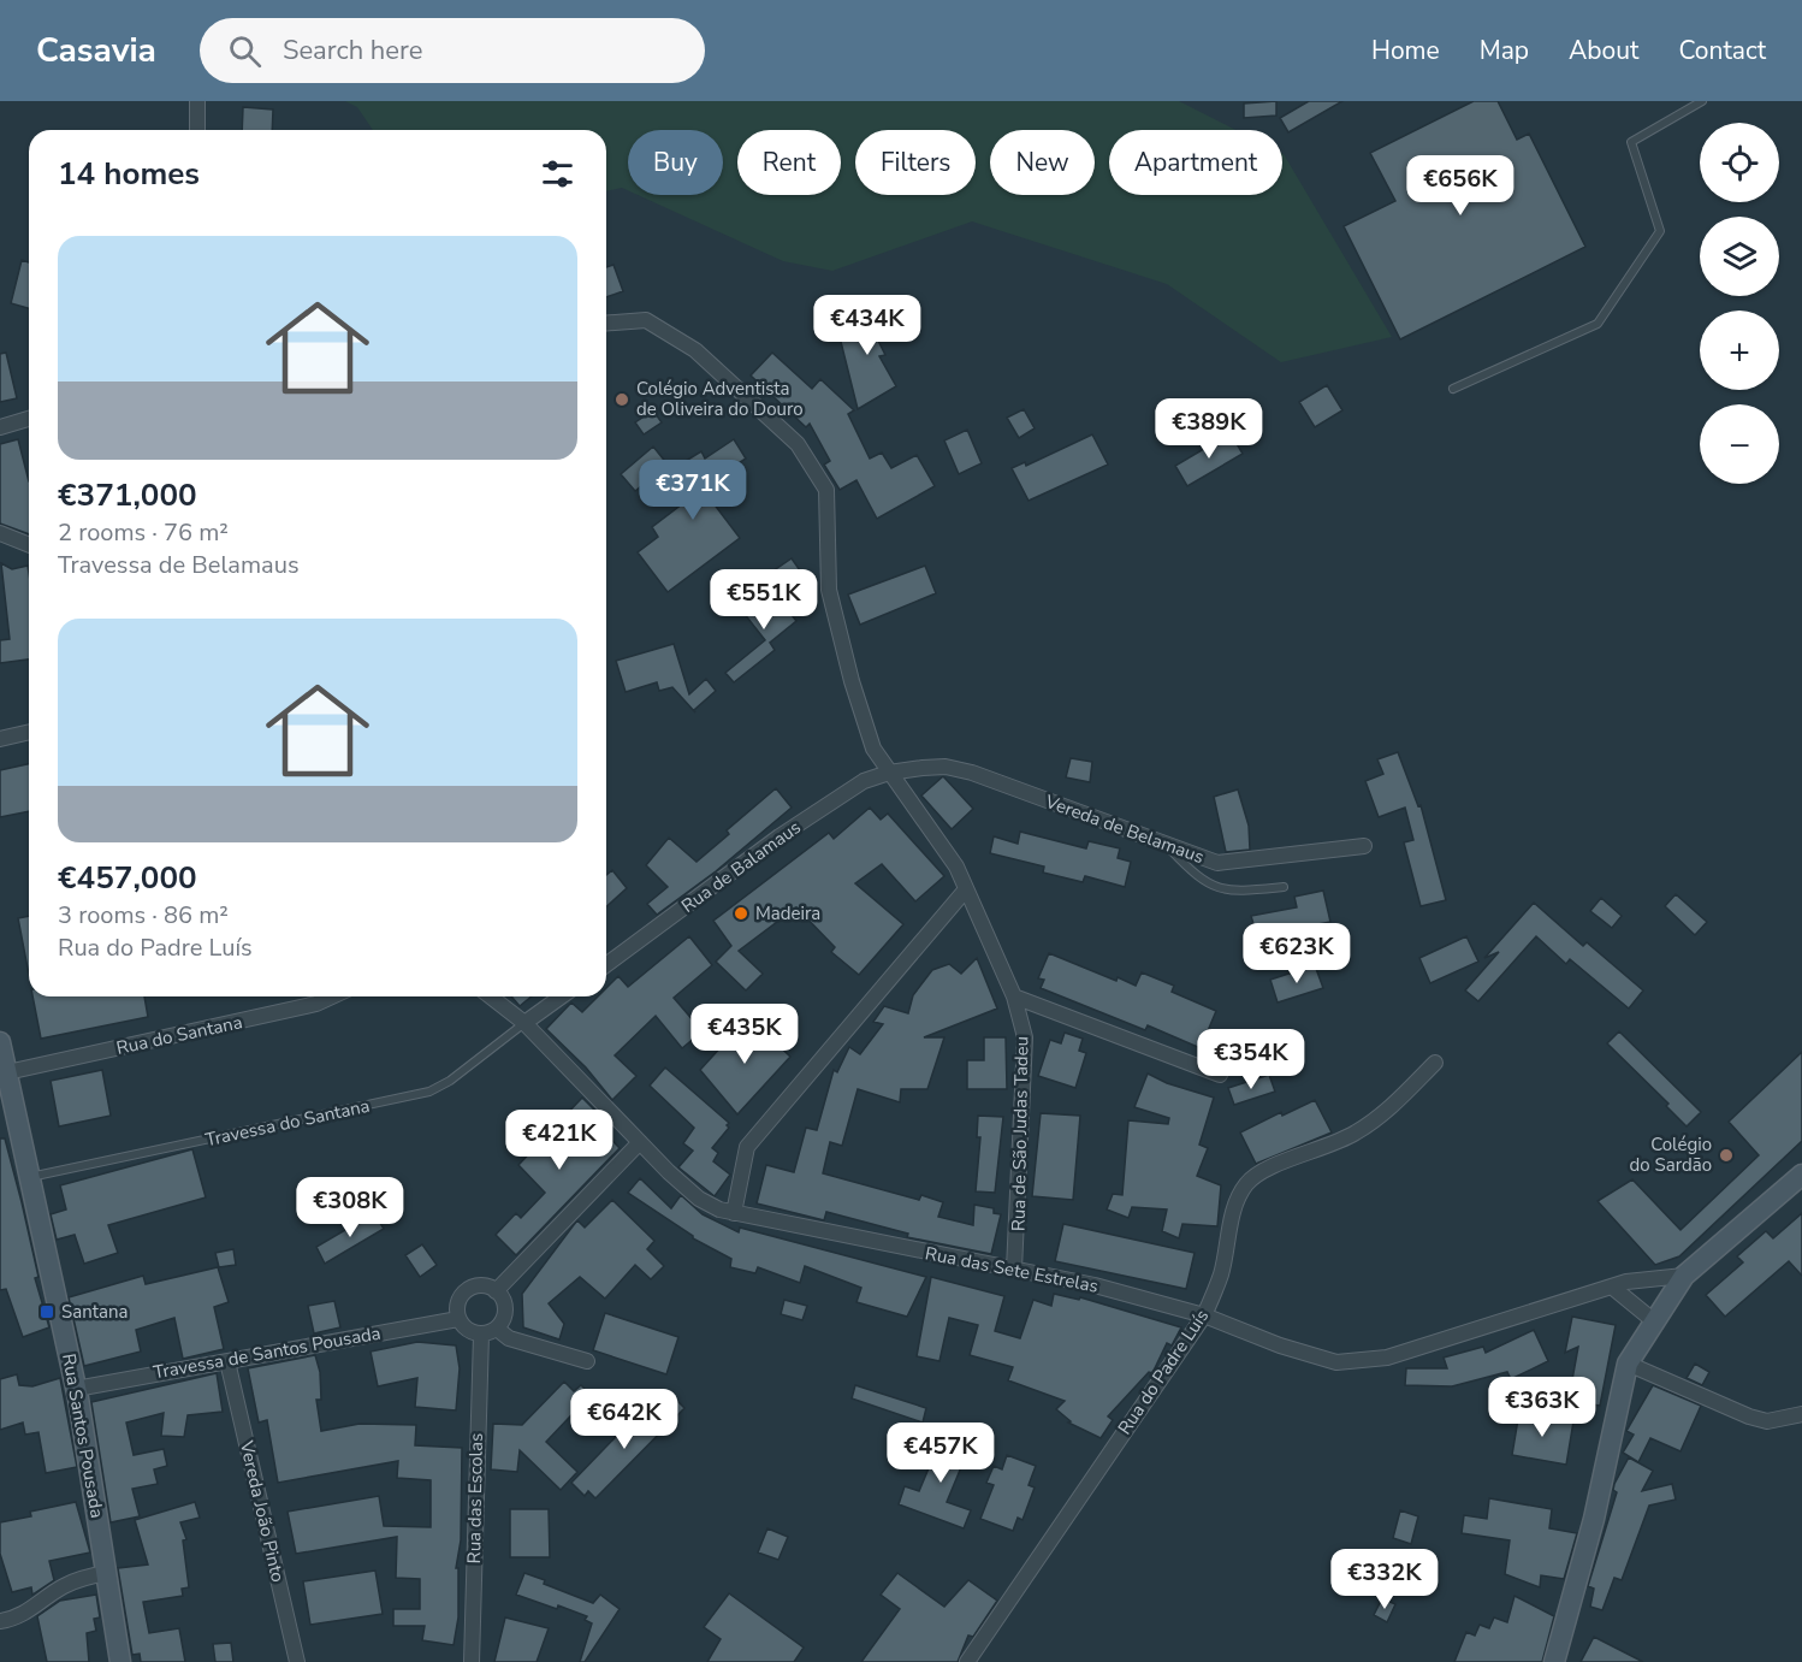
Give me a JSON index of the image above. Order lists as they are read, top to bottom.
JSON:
{
  "streets": {
    "street": [
      "Vereda de Belamaus",
      "Rua de Balamaus",
      "Rua do Santana",
      "Rua de São Judas Tadeu",
      "Rua das Sete Estrelas",
      "Travessa de Santos Pousada",
      "Rua do Padre Luís",
      "Rua Santos Pousada",
      "Rua das Escolas",
      "Vereda João Pinto"
    ],
    "lane": ["Travessa do Santana"]
  },
  "crossings": [
    ["Vereda de Belamaus", "Rua de Balamaus"],
    ["Vereda de Belamaus", "Rua de São Judas Tadeu"],
    ["Rua de Balamaus", "Rua de São Judas Tadeu"],
    ["Rua do Santana", "Rua Santos Pousada"],
    ["Travessa do Santana", "Rua das Sete Estrelas"],
    ["Travessa do Santana", "Rua Santos Pousada"],
    ["Rua de São Judas Tadeu", "Rua das Sete Estrelas"],
    ["Rua das Sete Estrelas", "Rua do Padre Luís"],
    ["Travessa de Santos Pousada", "Rua Santos Pousada"],
    ["Travessa de Santos Pousada", "Rua das Escolas"],
    ["Travessa de Santos Pousada", "Vereda João Pinto"]
  ],
  "places": {
    "other": ["Colégio Adventista de Oliveira do Douro", "Madeira", "Colégio do Sardão"],
    "transit": ["Santana"]
  },
  "page": {
    "header": "Casavia",
    "search": "Search here",
    "nav": [
      "Home",
      "Map",
      "About",
      "Contact"
    ],
    "map_buttons": ["+", "−"],
    "chip": [
      "Buy",
      "Rent",
      "Filters",
      "New",
      "Apartment"
    ],
    "heading": "14 homes",
    "price": [
      "€656K",
      "€434K",
      "€389K",
      "€371K",
      "€551K",
      "€623K",
      "€435K",
      "€354K",
      "€421K",
      "€308K",
      "€363K",
      "€642K",
      "€457K",
      "€332K"
    ],
    "list": [
      {
        "name": "€371,000",
        "note": "2 rooms · 76 m² · Travessa de Belamaus"
      },
      {
        "name": "€457,000",
        "note": "3 rooms · 86 m² · Rua do Padre Luís"
      }
    ]
  }
}
